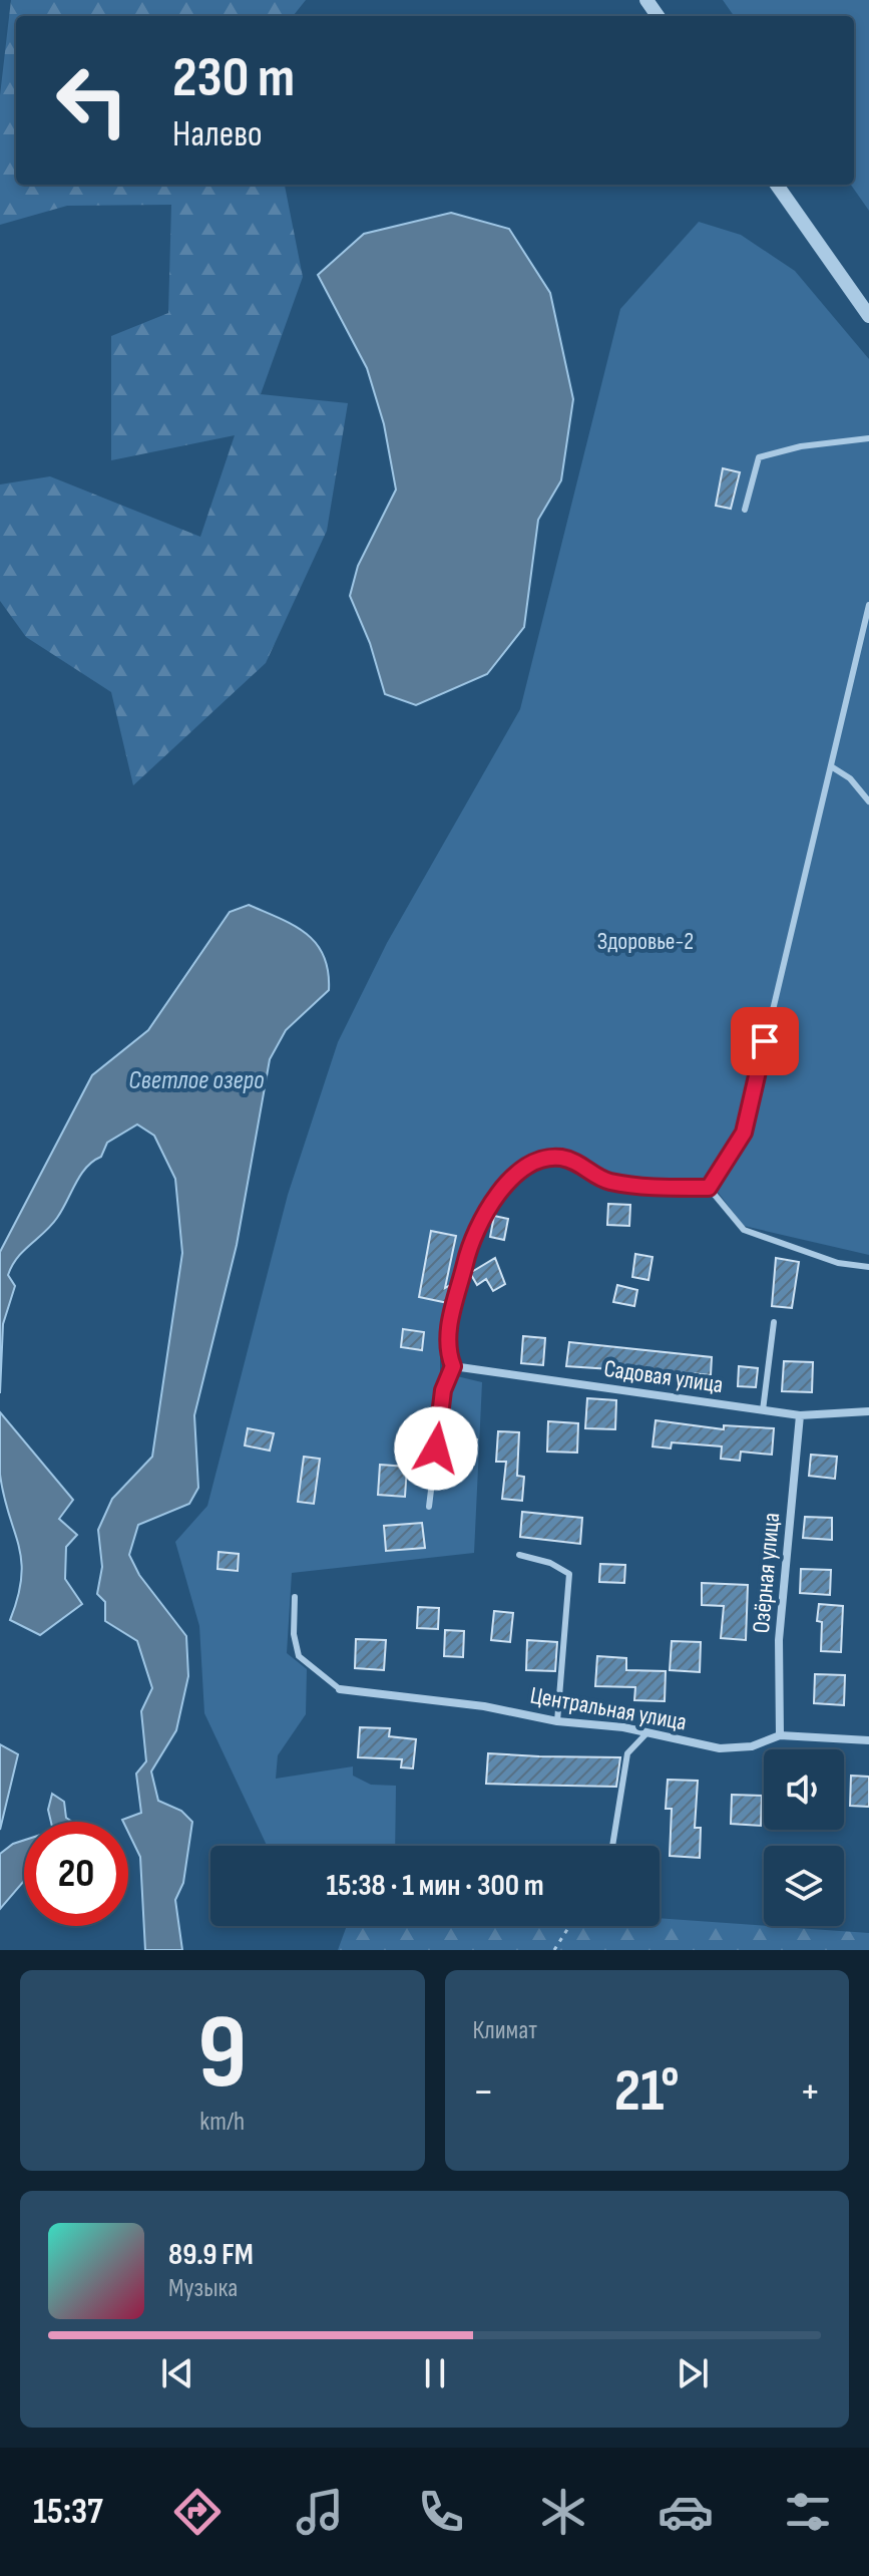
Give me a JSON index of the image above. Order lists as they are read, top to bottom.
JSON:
{
  "streets": {
    "street": ["Садовая улица", "Озёрная улица", "Центральная улица"]
  },
  "crossings": [
    ["Садовая улица", "Озёрная улица"],
    ["Озёрная улица", "Центральная улица"]
  ],
  "water": ["Светлое озеро"],
  "parks": ["Здоровье-2"],
  "page": {
    "turn": ["230 m", "Налево"],
    "limit": "20",
    "trip": "15:38 · 1 мин · 300 m",
    "tile": [
      ["9", "km/h"],
      "Климат"
    ],
    "heat": ["−", "21°", "+"],
    "song": ["89.9 FM", "Музыка"],
    "tabs": "15:37"
  }
}
